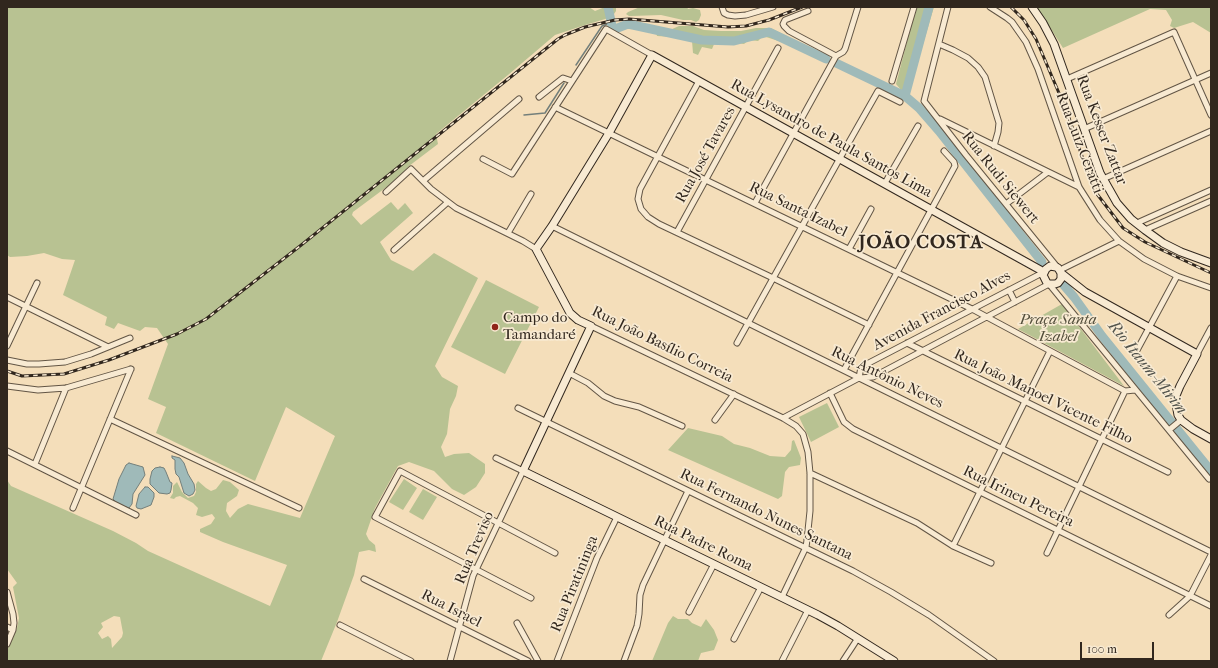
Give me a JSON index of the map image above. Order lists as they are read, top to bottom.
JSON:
{
  "streets": {
    "street": [
      "Rua Kesser Zattar",
      "Rua Lysandro de Paula Santos Lima",
      "Rua Luiz Ceratti",
      "Rua José Tavares",
      "Rua Rudi Siewert",
      "Rua Santa Izabel",
      "Avenida Francisco Alves",
      "Rua João Basílio Correia",
      "Rua Antônio Neves",
      "Rua João Manoel Vicente Filho",
      "Rua Irineu Pereira",
      "Rua Fernando Nunes Santana",
      "Rua Padre Roma",
      "Rua Treviso",
      "Rua Piratininga",
      "Rua Israel"
    ]
  },
  "crossings": [
    ["Rua Lysandro de Paula Santos Lima", "Rua José Tavares"],
    ["Rua Lysandro de Paula Santos Lima", "Rua Rudi Siewert"],
    ["Rua Lysandro de Paula Santos Lima", "Avenida Francisco Alves"],
    ["Rua José Tavares", "Rua Santa Izabel"],
    ["Rua Rudi Siewert", "Avenida Francisco Alves"],
    ["Rua Santa Izabel", "Avenida Francisco Alves"],
    ["Avenida Francisco Alves", "Rua João Basílio Correia"],
    ["Avenida Francisco Alves", "Rua Antônio Neves"],
    ["Avenida Francisco Alves", "Rua João Manoel Vicente Filho"],
    ["Avenida Francisco Alves", "Rua Irineu Pereira"],
    ["Rua João Basílio Correia", "Rua Fernando Nunes Santana"],
    ["Rua João Basílio Correia", "Rua Padre Roma"],
    ["Rua Padre Roma", "Rua Treviso"],
    ["Rua Padre Roma", "Rua Piratininga"],
    ["Rua Treviso", "Rua Israel"]
  ],
  "districts": ["JOÃO COSTA"],
  "water": ["Rio Itaum-Mirim"],
  "parks": ["Praça Santa Izabel"],
  "places": ["Campo do Tamandaré"],
  "scale_bar": "100 m"
}
